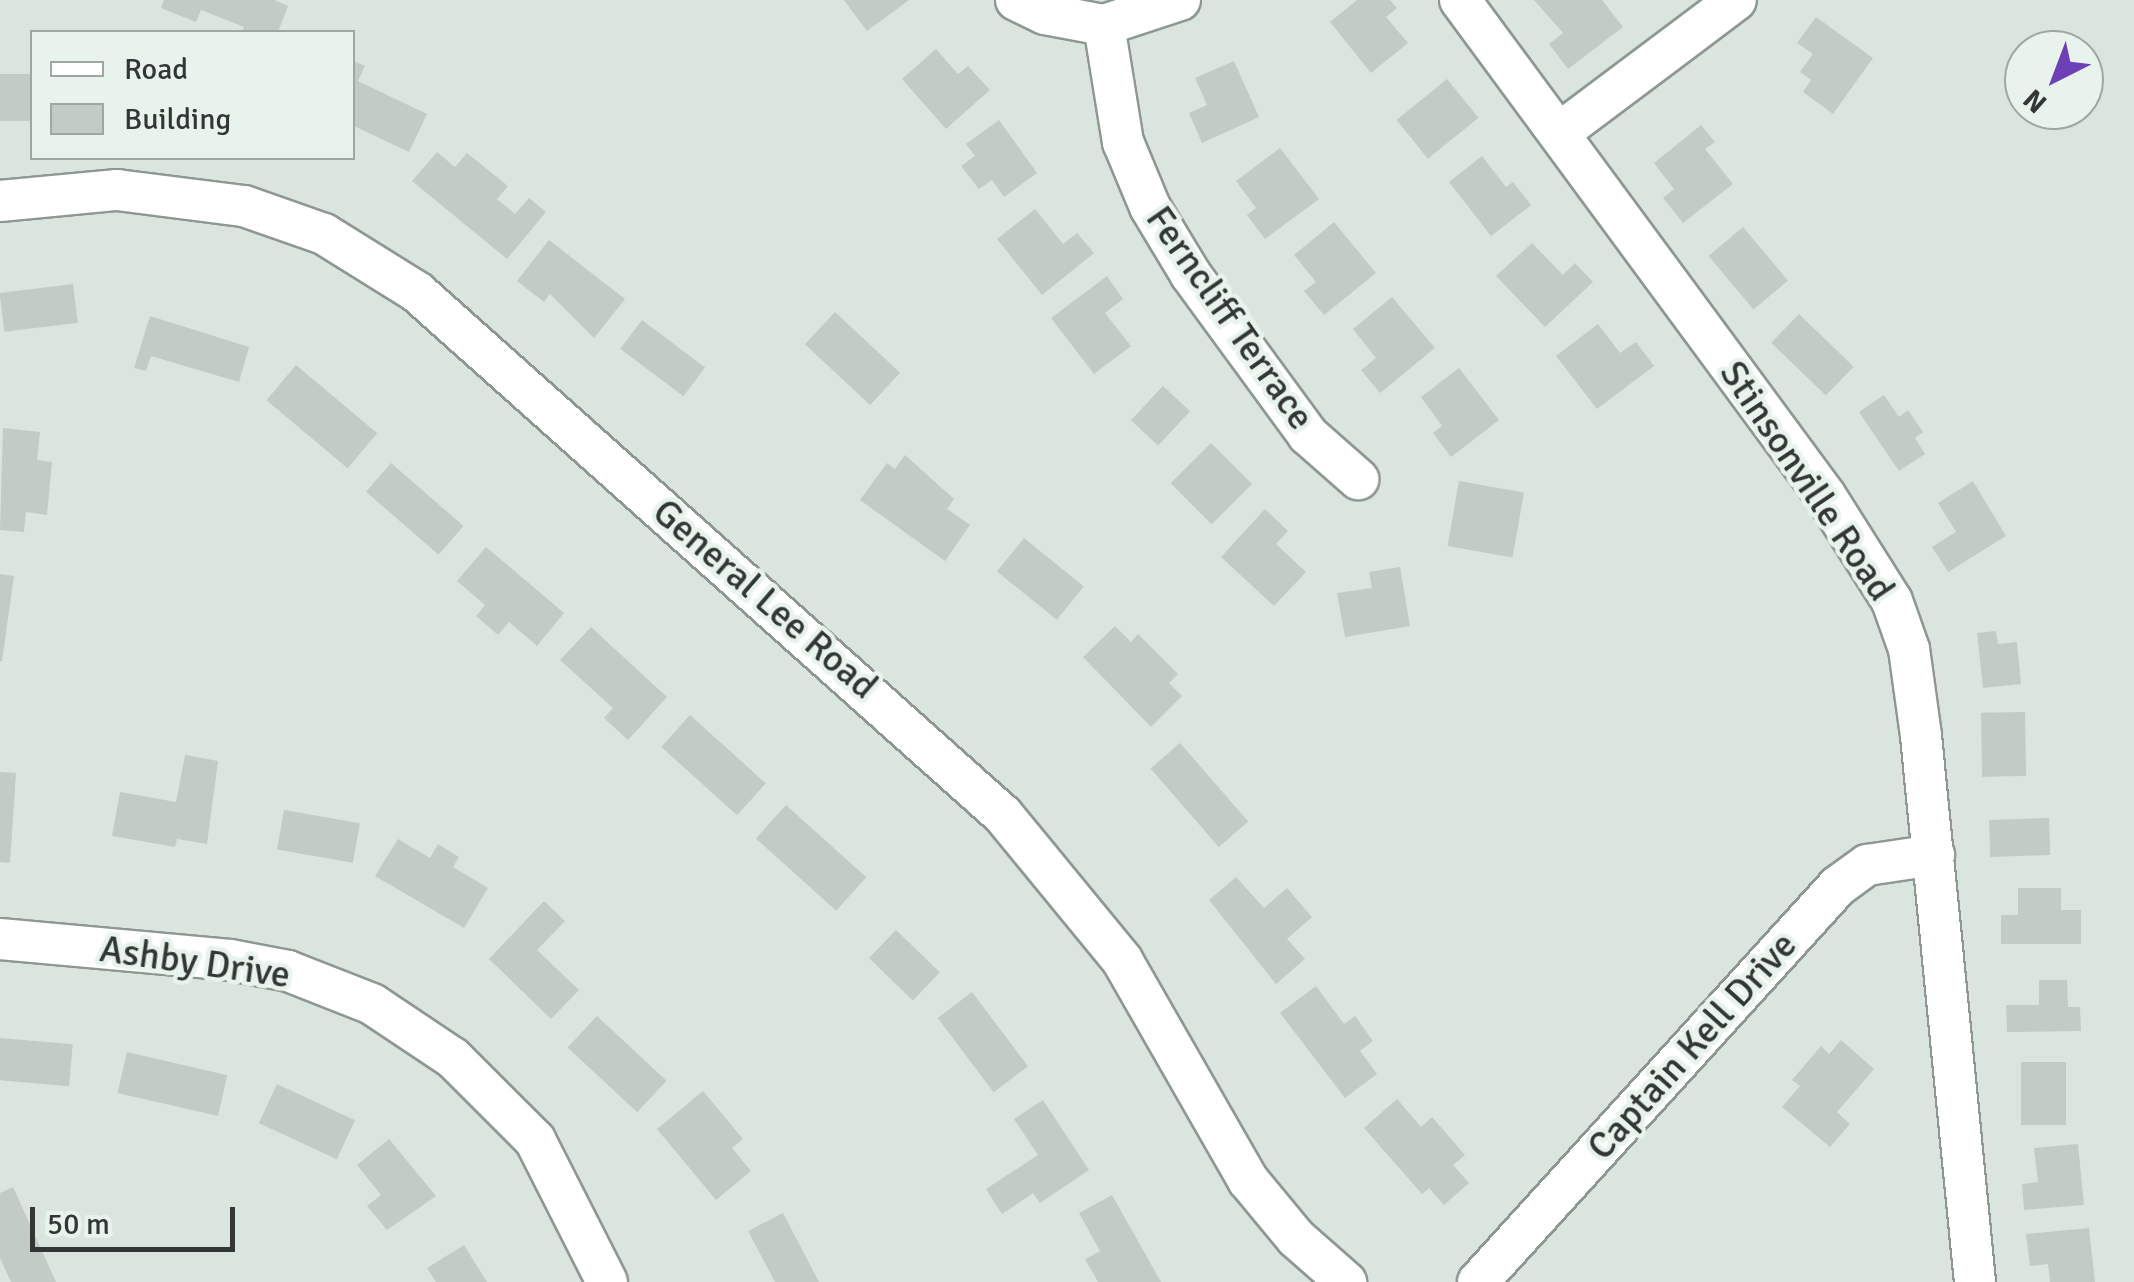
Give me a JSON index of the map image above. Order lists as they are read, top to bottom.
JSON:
{
  "streets": {
    "street": [
      "Ferncliff Terrace",
      "Stinsonville Road",
      "General Lee Road",
      "Ashby Drive",
      "Captain Kell Drive"
    ]
  },
  "crossings": [
    ["Stinsonville Road", "Captain Kell Drive"]
  ],
  "legend": ["Road", "Building"],
  "scale_bar": "50 m",
  "north": "bottom left"
}
